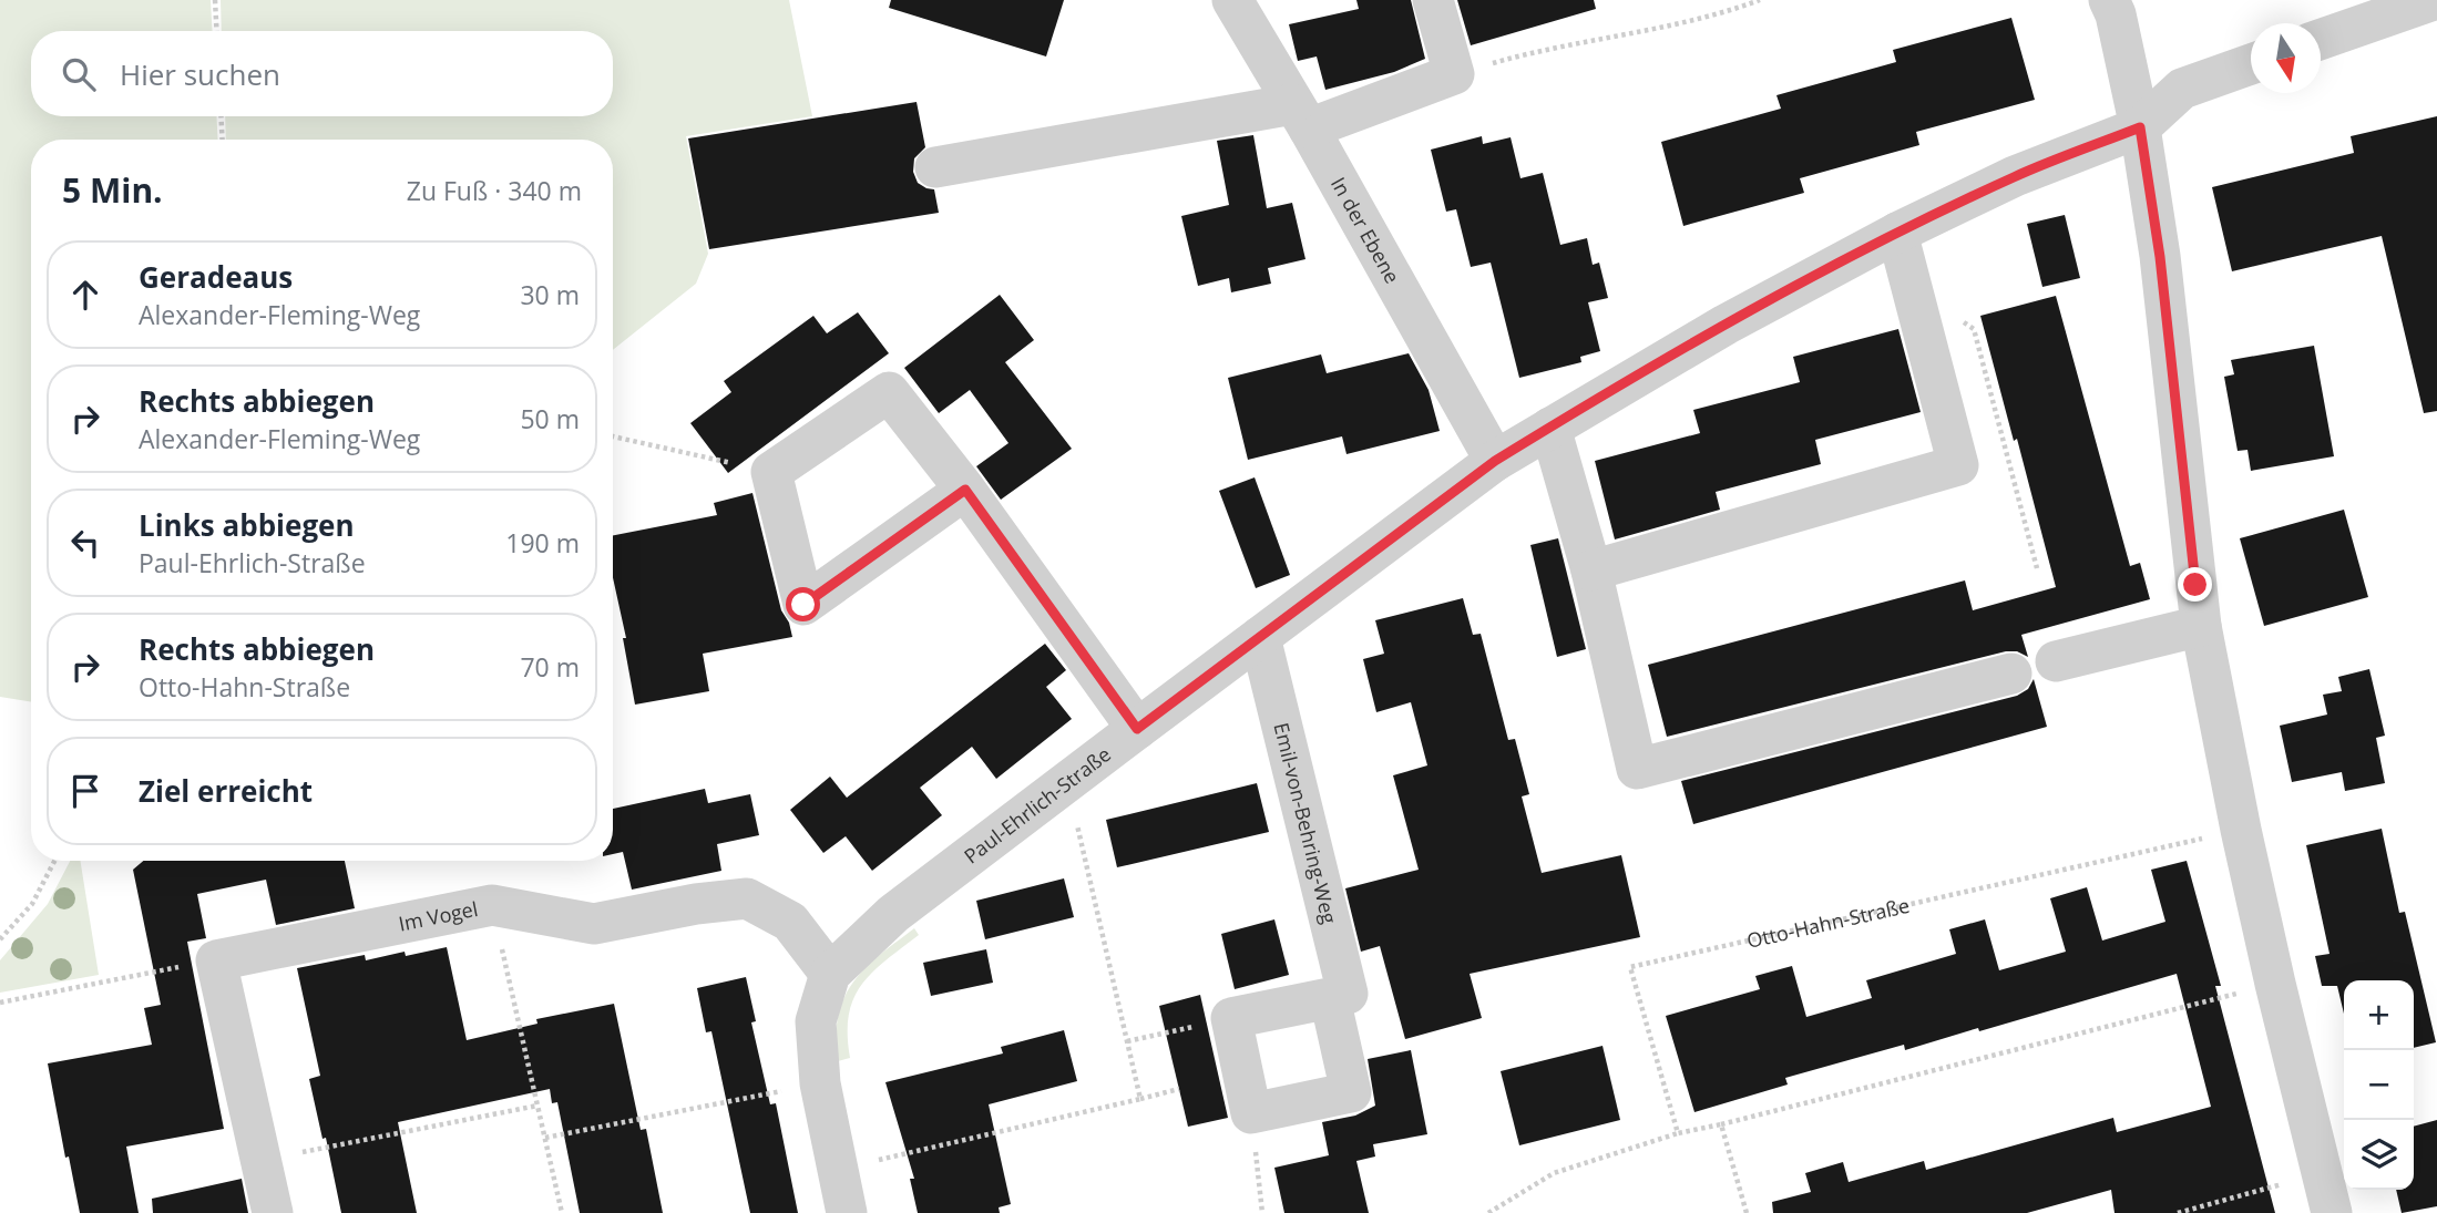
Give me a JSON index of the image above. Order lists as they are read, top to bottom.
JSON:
{
  "streets": {
    "street": [
      "In der Ebene",
      "Paul-Ehrlich-Straße",
      "Emil-von-Behring-Weg",
      "Im Vogel"
    ],
    "path": ["Otto-Hahn-Straße"]
  },
  "crossings": [
    ["In der Ebene", "Paul-Ehrlich-Straße"],
    ["Paul-Ehrlich-Straße", "Emil-von-Behring-Weg"],
    ["Paul-Ehrlich-Straße", "Im Vogel"]
  ],
  "north": "bottom",
  "page": {
    "search": "Hier suchen",
    "heading": ["5 Min.", "Zu Fuß · 340 m"],
    "list": [
      ["Geradeaus", "Alexander-Fleming-Weg", "30 m"],
      ["Rechts abbiegen", "Alexander-Fleming-Weg", "50 m"],
      ["Links abbiegen", "Paul-Ehrlich-Straße", "190 m"],
      ["Rechts abbiegen", "Otto-Hahn-Straße", "70 m"],
      "Ziel erreicht"
    ],
    "map_buttons": ["+", "−"]
  }
}
